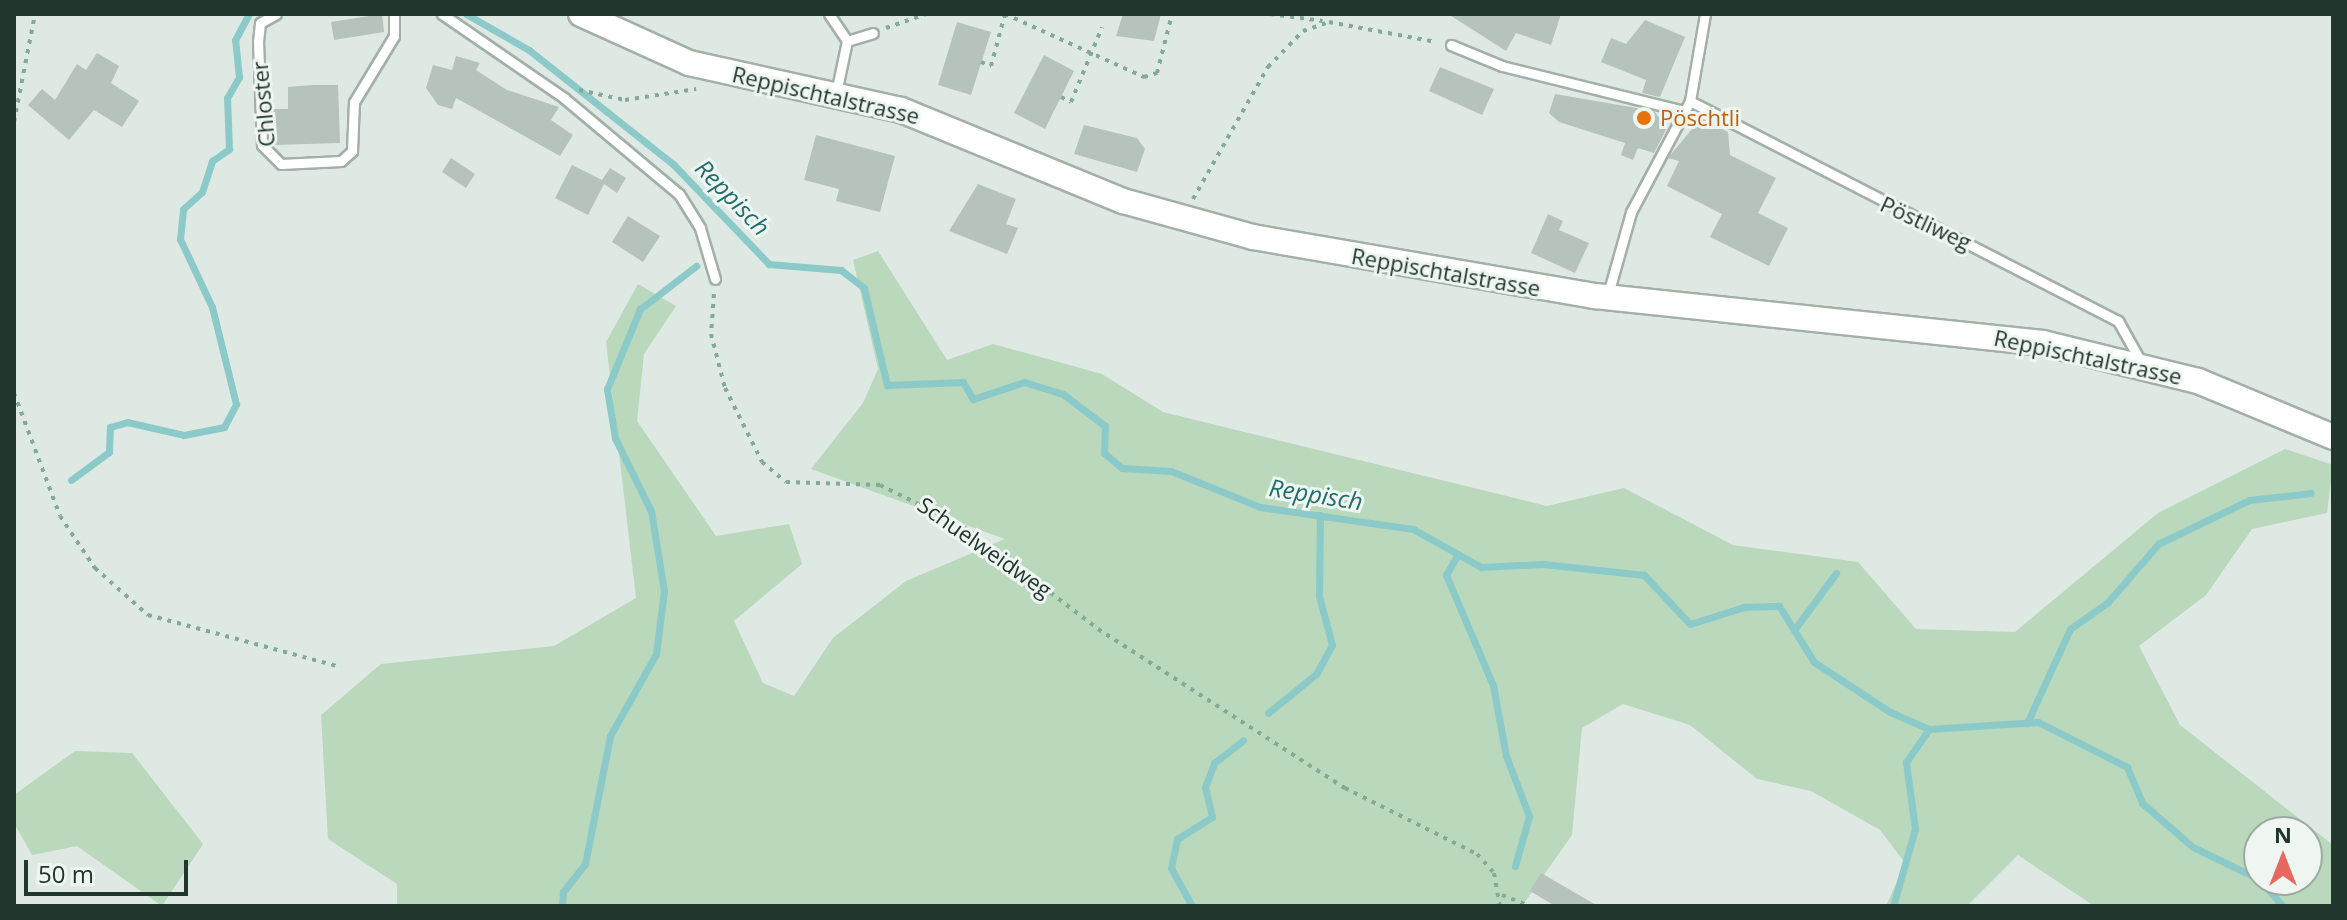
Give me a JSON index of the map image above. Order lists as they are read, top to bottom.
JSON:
{
  "streets": {
    "main road": ["Reppischtalstrasse"],
    "lane": ["Chloster", "Pöstliweg"],
    "path": ["Schuelweidweg"]
  },
  "crossings": [
    ["Reppischtalstrasse", "Pöstliweg"]
  ],
  "water": ["Reppisch"],
  "places": ["Pöschtli"],
  "scale_bar": "50 m",
  "north": "top"
}
